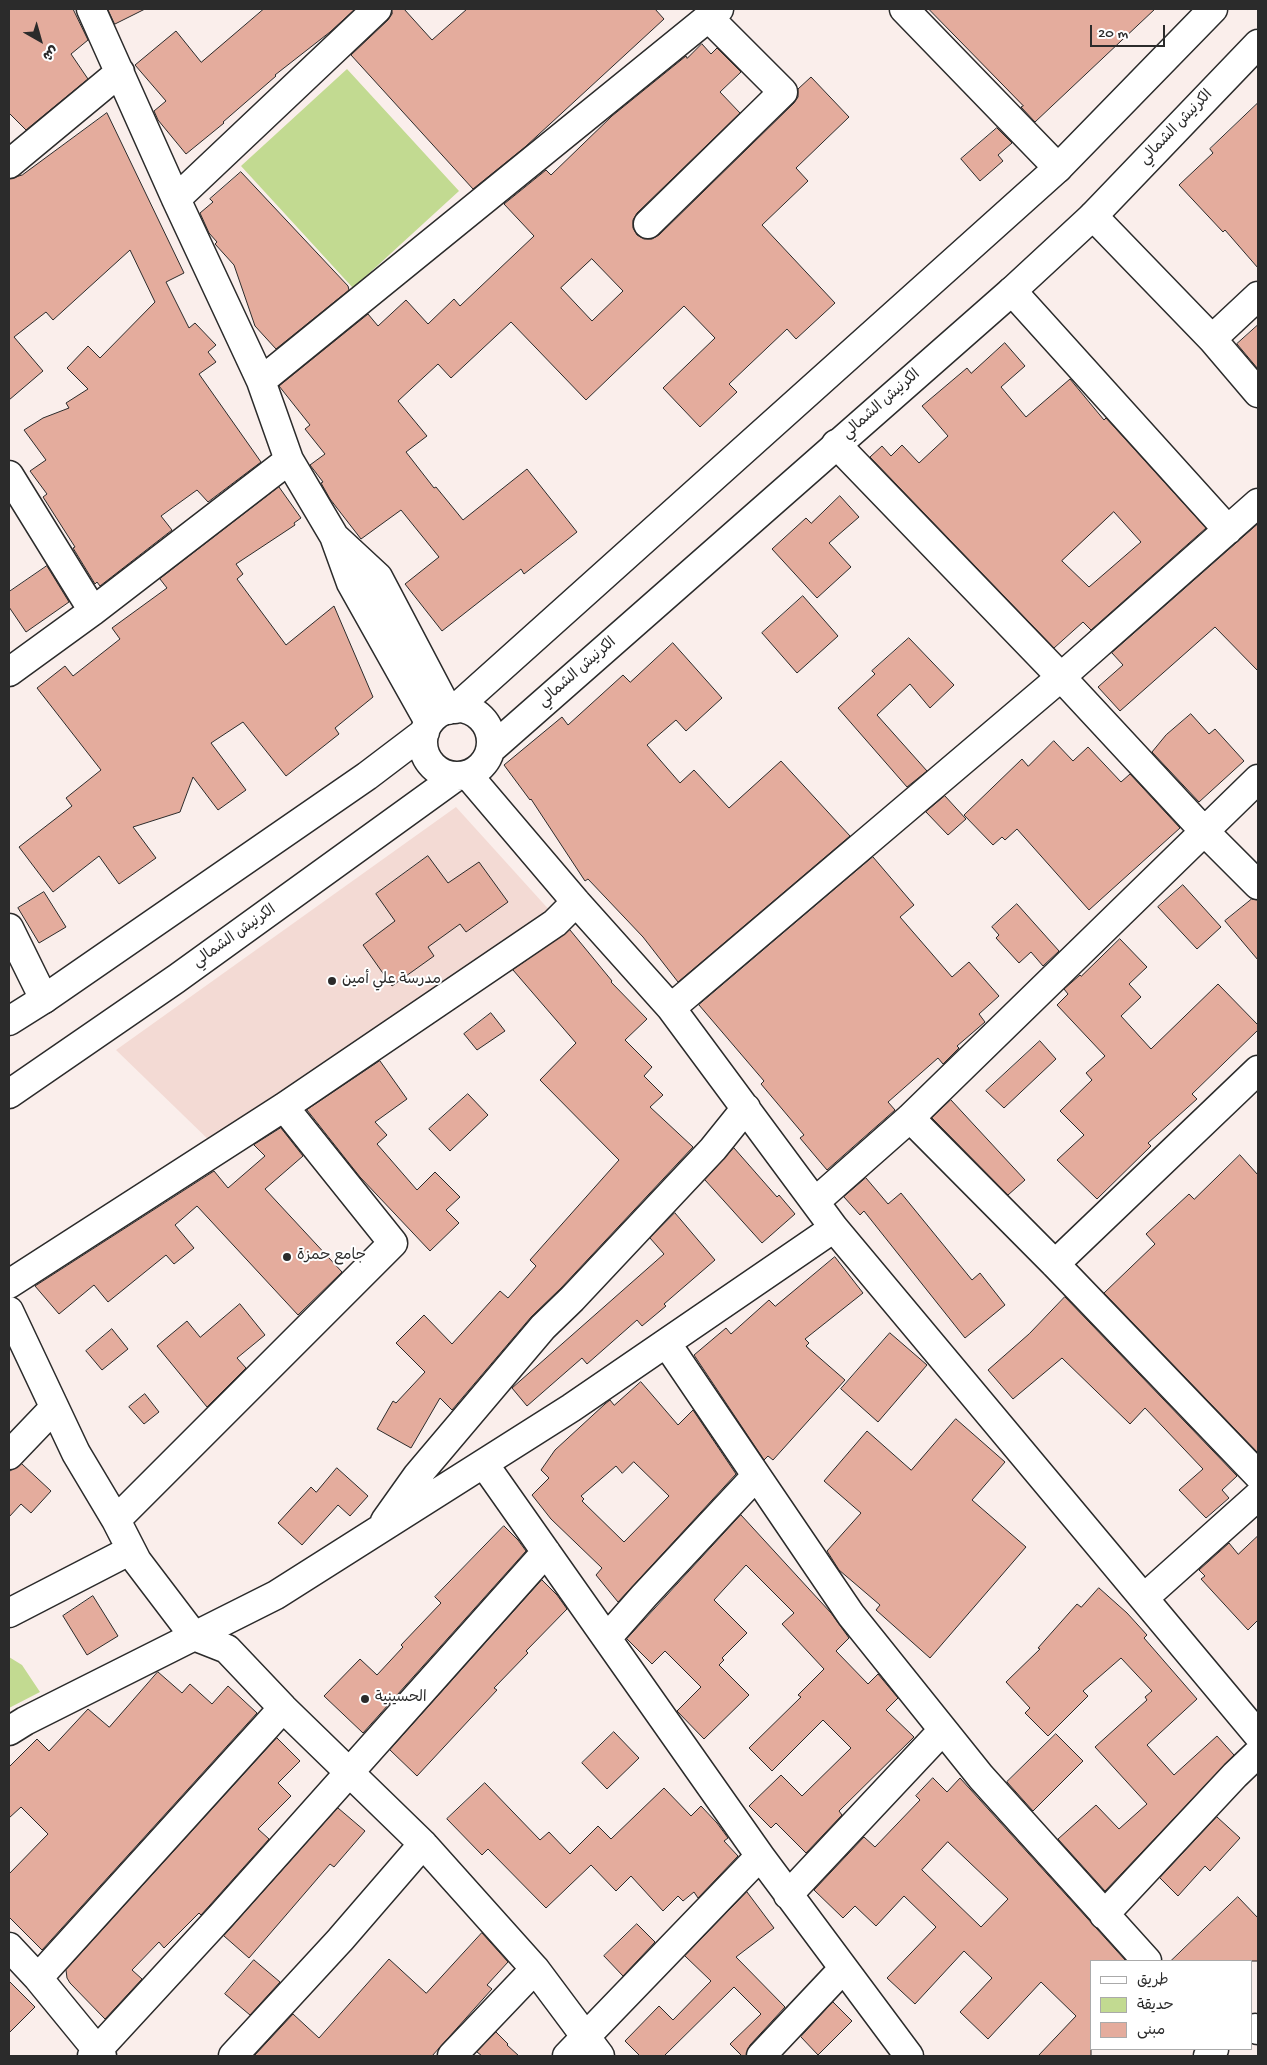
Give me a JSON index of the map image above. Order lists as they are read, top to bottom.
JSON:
{
  "streets": {
    "street": ["الكرنيش الشمالي"]
  },
  "places": ["مدرسة علي أمين", "جامع حمزة", "الحسينية"],
  "legend": ["طريق", "حديقة", "مبنى"],
  "scale_bar": "20 m",
  "north": "bottom right"
}
